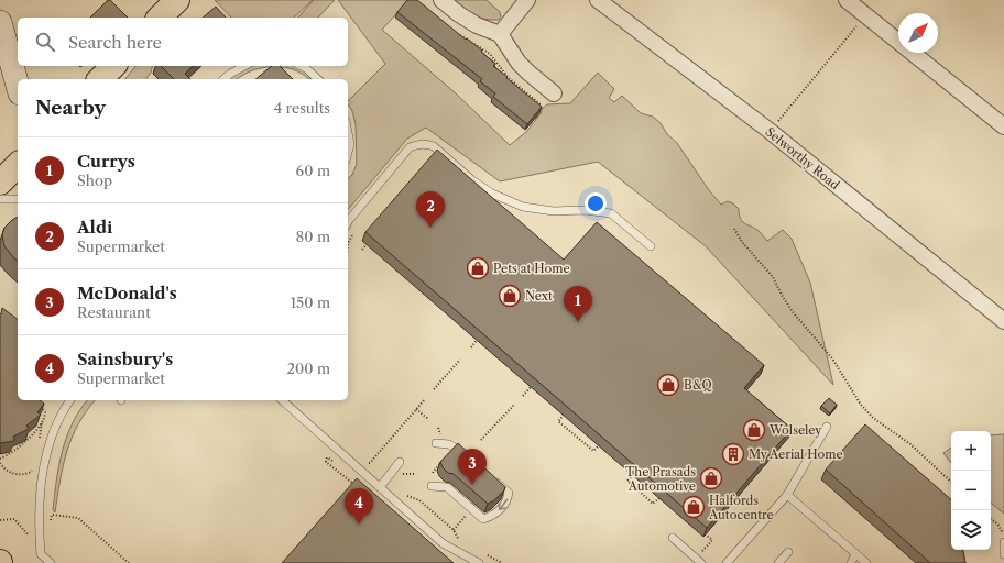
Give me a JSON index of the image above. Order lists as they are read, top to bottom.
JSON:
{
  "streets": {
    "street": ["Selworthy Road"]
  },
  "places": {
    "shop": [
      "Pets at Home",
      "Next",
      "B&Q",
      "Wolseley",
      "The Prasads Automotive",
      "Halfords Autocentre"
    ],
    "building": ["My Aerial Home"]
  },
  "north": "top right",
  "page": {
    "search": "Search here",
    "heading": ["Nearby", "4 results"],
    "list": [
      {
        "mark": "1",
        "name": "Currys",
        "note": "Shop",
        "value": "60 m"
      },
      {
        "mark": "2",
        "name": "Aldi",
        "note": "Supermarket",
        "value": "80 m"
      },
      {
        "mark": "3",
        "name": "McDonald's",
        "note": "Restaurant",
        "value": "150 m"
      },
      {
        "mark": "4",
        "name": "Sainsbury's",
        "note": "Supermarket",
        "value": "200 m"
      }
    ],
    "pins": [
      "2",
      "1",
      "3",
      "4"
    ],
    "map_buttons": ["+", "−"]
  }
}
